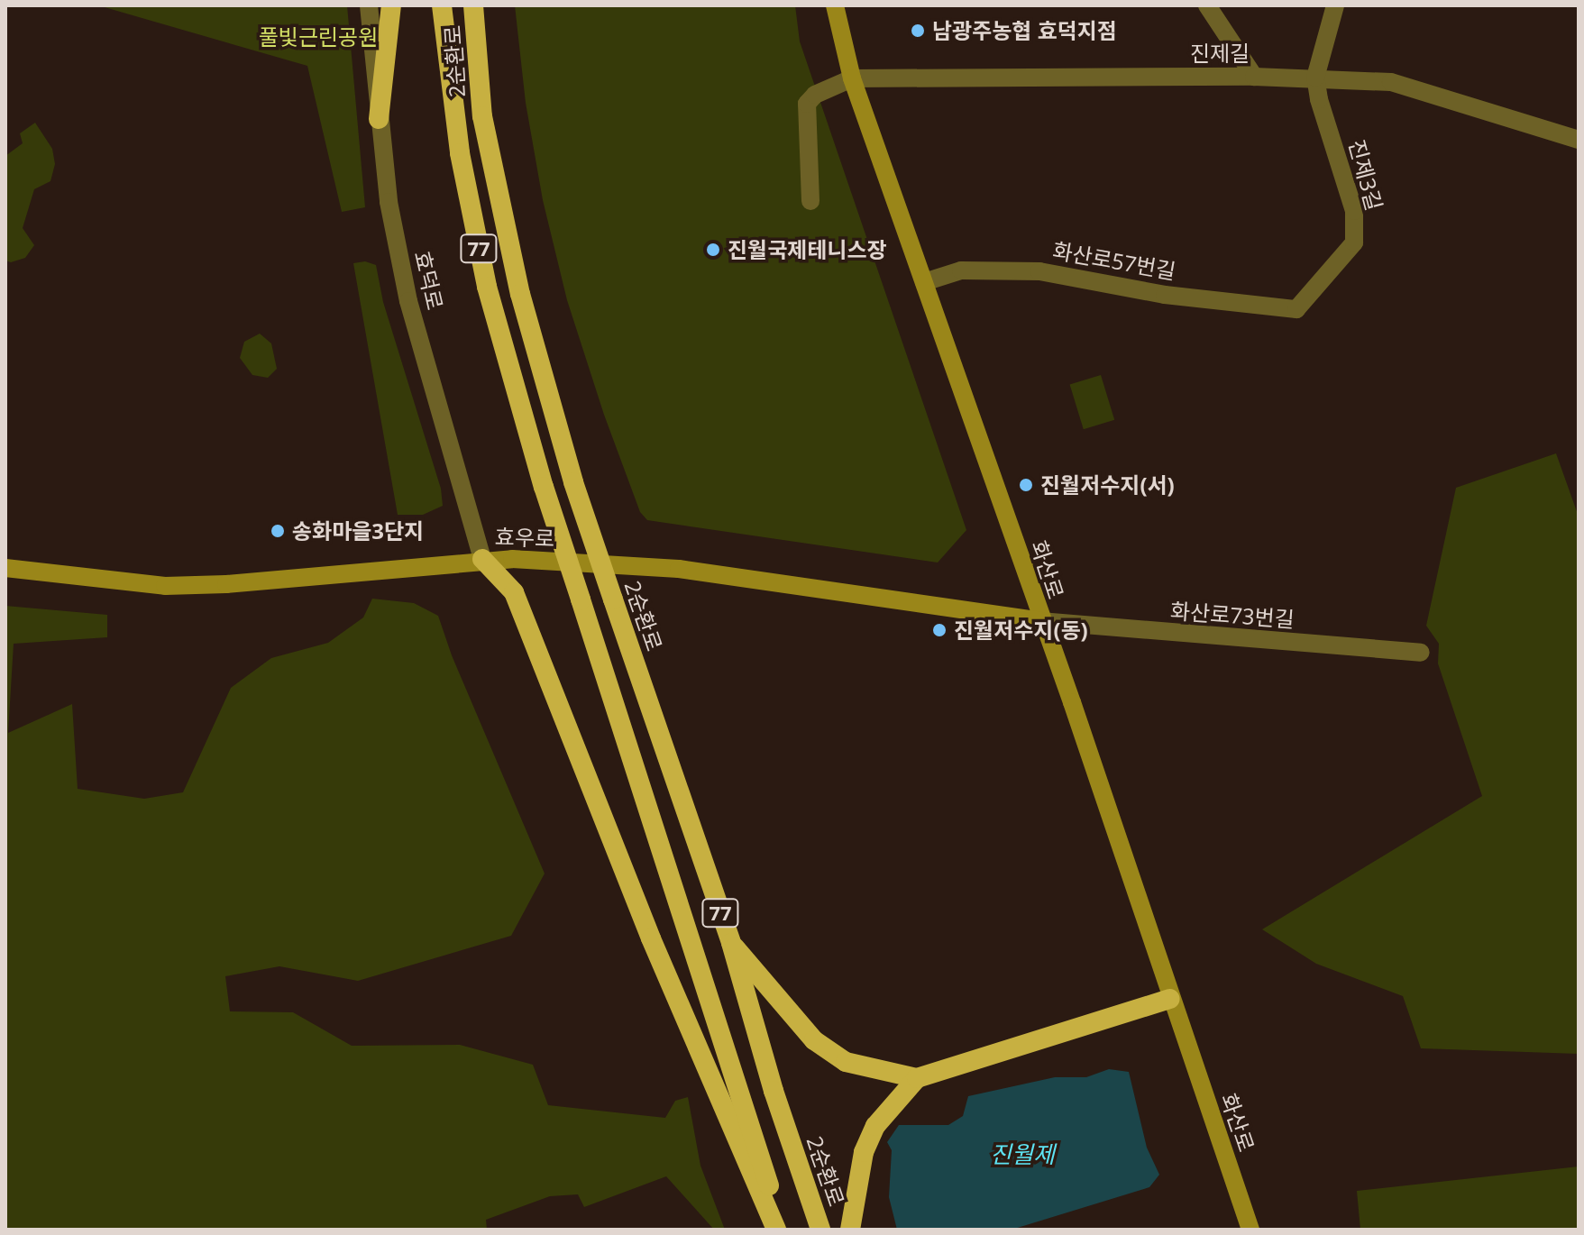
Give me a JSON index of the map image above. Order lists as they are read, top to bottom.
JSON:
{
  "streets": {
    "highway": ["2순환로", "77"],
    "main road": ["효우로", "화산로"],
    "street": [
      "진제길",
      "진제3길",
      "화산로57번길",
      "효덕로",
      "화산로73번길"
    ]
  },
  "crossings": [
    ["진제길", "진제3길"],
    ["진제길", "화산로"],
    ["진제3길", "화산로57번길"],
    ["화산로57번길", "화산로"],
    ["효덕로", "효우로"],
    ["효우로", "화산로"],
    ["효우로", "화산로73번길"],
    ["화산로", "화산로73번길"]
  ],
  "water": ["진월제"],
  "parks": ["풀빛근린공원"],
  "places": [
    "남광주농협 효덕지점",
    "진월국제테니스장",
    "진월저수지(서)",
    "송화마을3단지",
    "진월저수지(동)"
  ]
}
